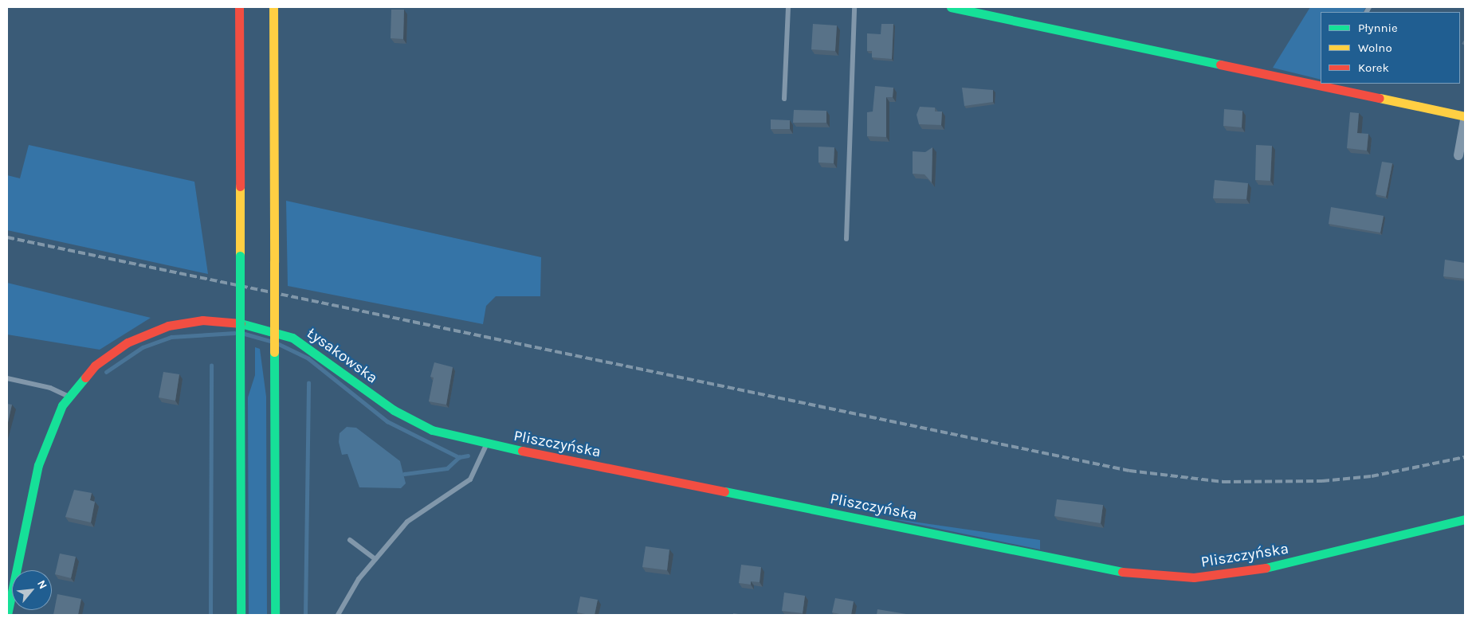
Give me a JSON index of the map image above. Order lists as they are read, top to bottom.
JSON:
{
  "streets": {
    "main road": ["Łysakowska", "Pliszczyńska"]
  },
  "crossings": [
    ["Łysakowska", "Pliszczyńska"]
  ],
  "legend": ["Płynnie", "Wolno", "Korek"],
  "north": "top right"
}
